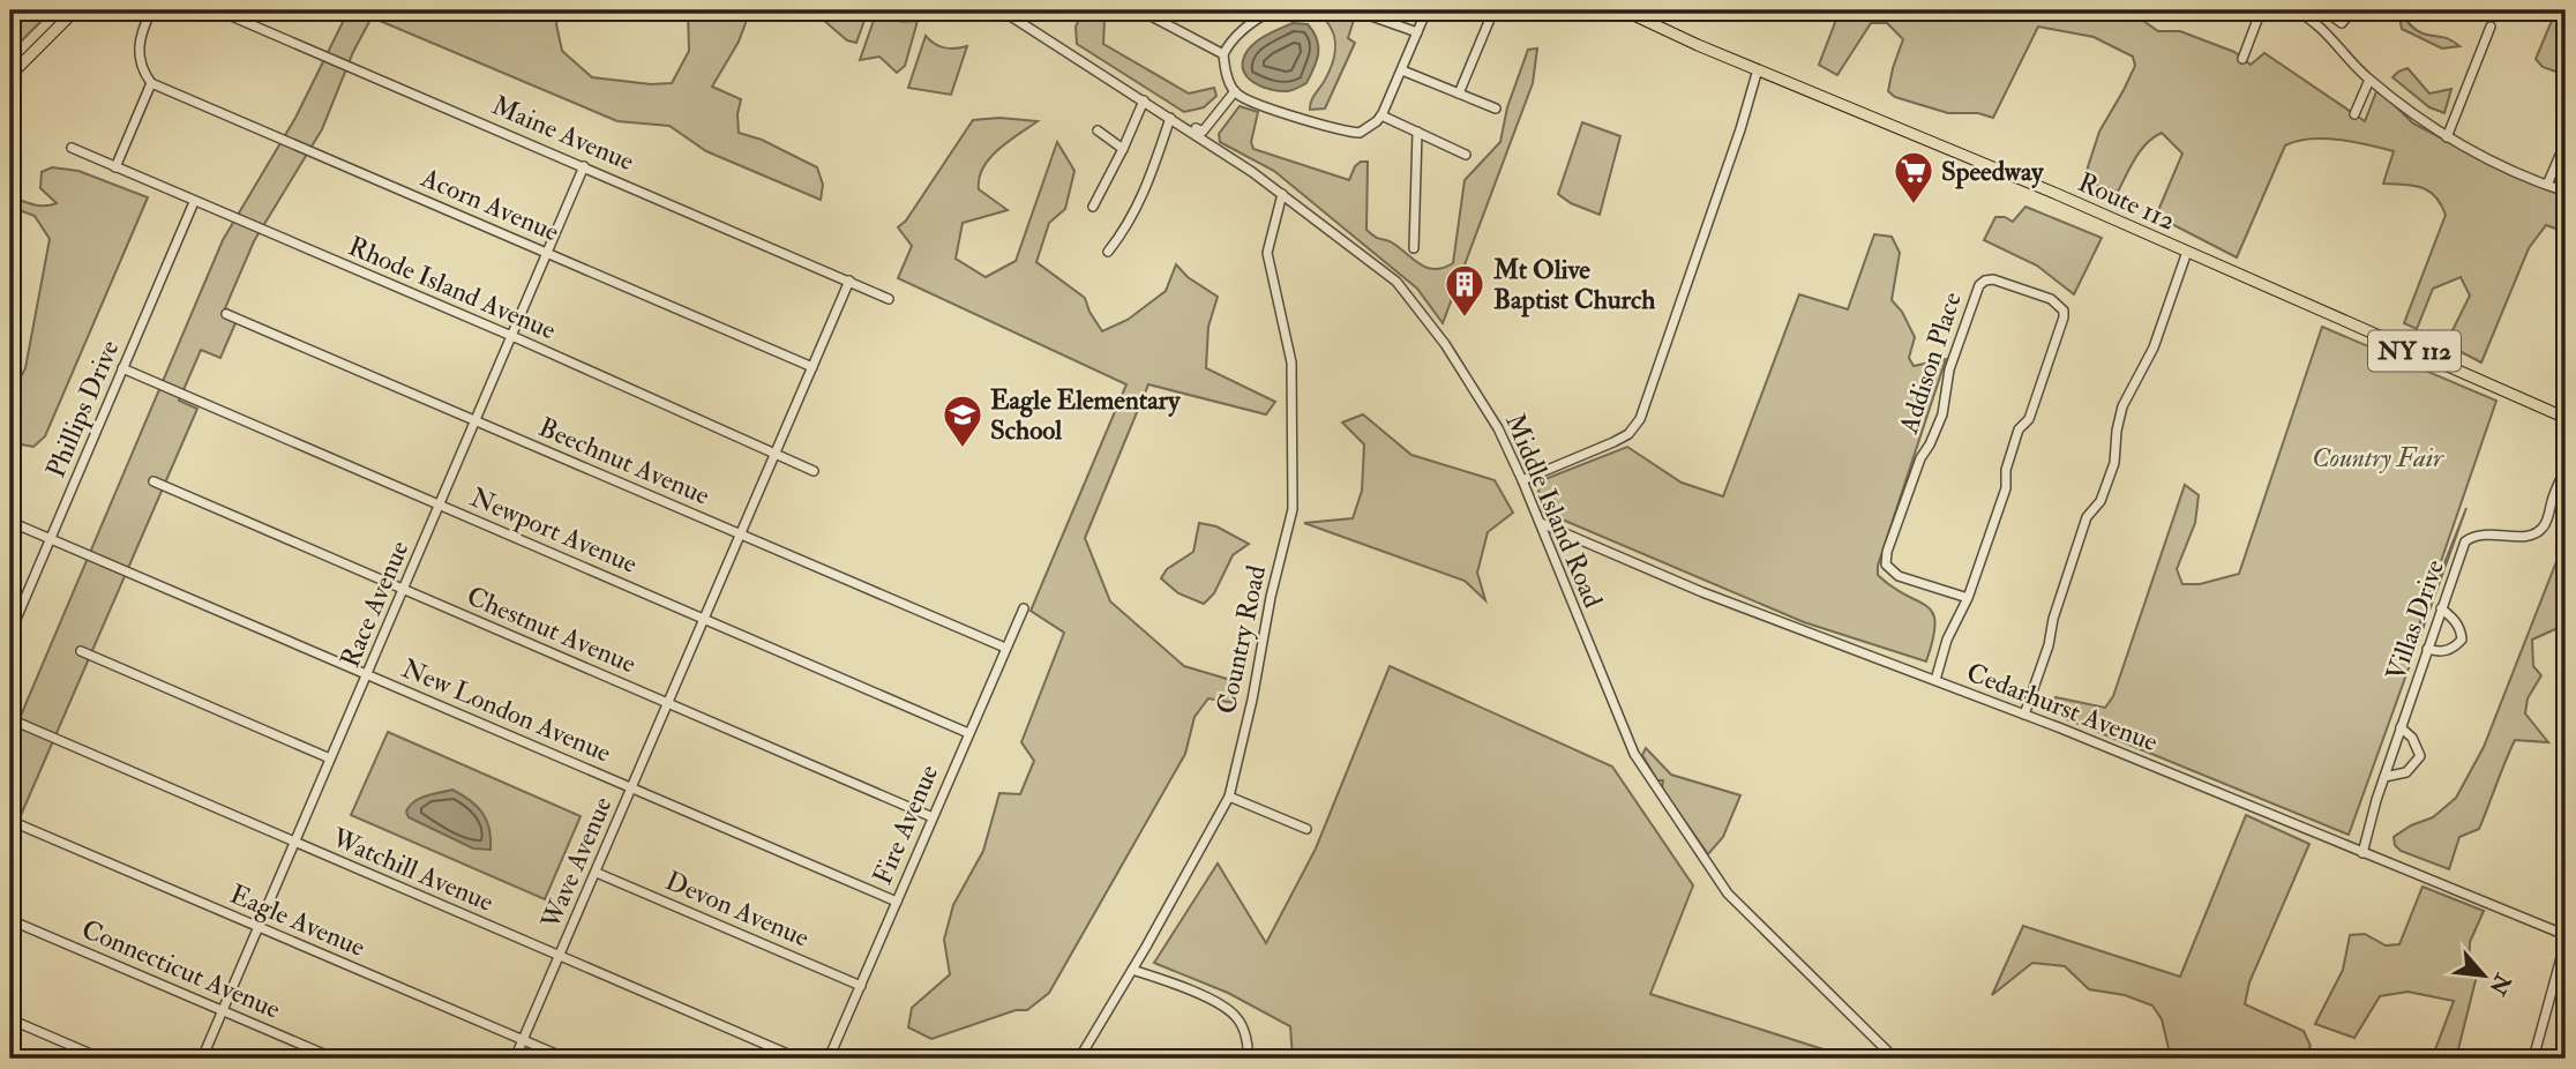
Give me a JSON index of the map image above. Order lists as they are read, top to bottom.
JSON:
{
  "streets": {
    "main road": ["Route 112", "NY 112"],
    "street": [
      "Maine Avenue",
      "Acorn Avenue",
      "Rhode Island Avenue",
      "Addison Place",
      "Phillips Drive",
      "Beechnut Avenue",
      "Middle Island Road",
      "Newport Avenue",
      "Race Avenue",
      "Villas Drive",
      "Chestnut Avenue",
      "Country Road",
      "Cedarhurst Avenue",
      "New London Avenue",
      "Fire Avenue",
      "Wave Avenue",
      "Watchill Avenue",
      "Devon Avenue",
      "Eagle Avenue",
      "Connecticut Avenue"
    ]
  },
  "crossings": [
    ["Maine Avenue", "Race Avenue"],
    ["Maine Avenue", "Wave Avenue"],
    ["Acorn Avenue", "Race Avenue"],
    ["Acorn Avenue", "Wave Avenue"],
    ["Rhode Island Avenue", "Phillips Drive"],
    ["Rhode Island Avenue", "Race Avenue"],
    ["Rhode Island Avenue", "Wave Avenue"],
    ["Addison Place", "Cedarhurst Avenue"],
    ["Phillips Drive", "Newport Avenue"],
    ["Phillips Drive", "New London Avenue"],
    ["Beechnut Avenue", "Race Avenue"],
    ["Beechnut Avenue", "Fire Avenue"],
    ["Beechnut Avenue", "Wave Avenue"],
    ["Middle Island Road", "Country Road"],
    ["Middle Island Road", "Cedarhurst Avenue"],
    ["Newport Avenue", "Race Avenue"],
    ["Newport Avenue", "Fire Avenue"],
    ["Newport Avenue", "Wave Avenue"],
    ["Race Avenue", "Chestnut Avenue"],
    ["Race Avenue", "New London Avenue"],
    ["Race Avenue", "Watchill Avenue"],
    ["Race Avenue", "Eagle Avenue"],
    ["Race Avenue", "Connecticut Avenue"],
    ["Villas Drive", "Cedarhurst Avenue"],
    ["Chestnut Avenue", "Fire Avenue"],
    ["Chestnut Avenue", "Wave Avenue"],
    ["New London Avenue", "Fire Avenue"],
    ["New London Avenue", "Wave Avenue"],
    ["Fire Avenue", "Devon Avenue"],
    ["Wave Avenue", "Watchill Avenue"],
    ["Wave Avenue", "Devon Avenue"],
    ["Wave Avenue", "Eagle Avenue"]
  ],
  "parks": ["Country Fair"],
  "places": {
    "supermarket": ["Speedway"],
    "building": ["Mt Olive Baptist Church"],
    "school or university": ["Eagle Elementary School"]
  },
  "north": "bottom right"
}
